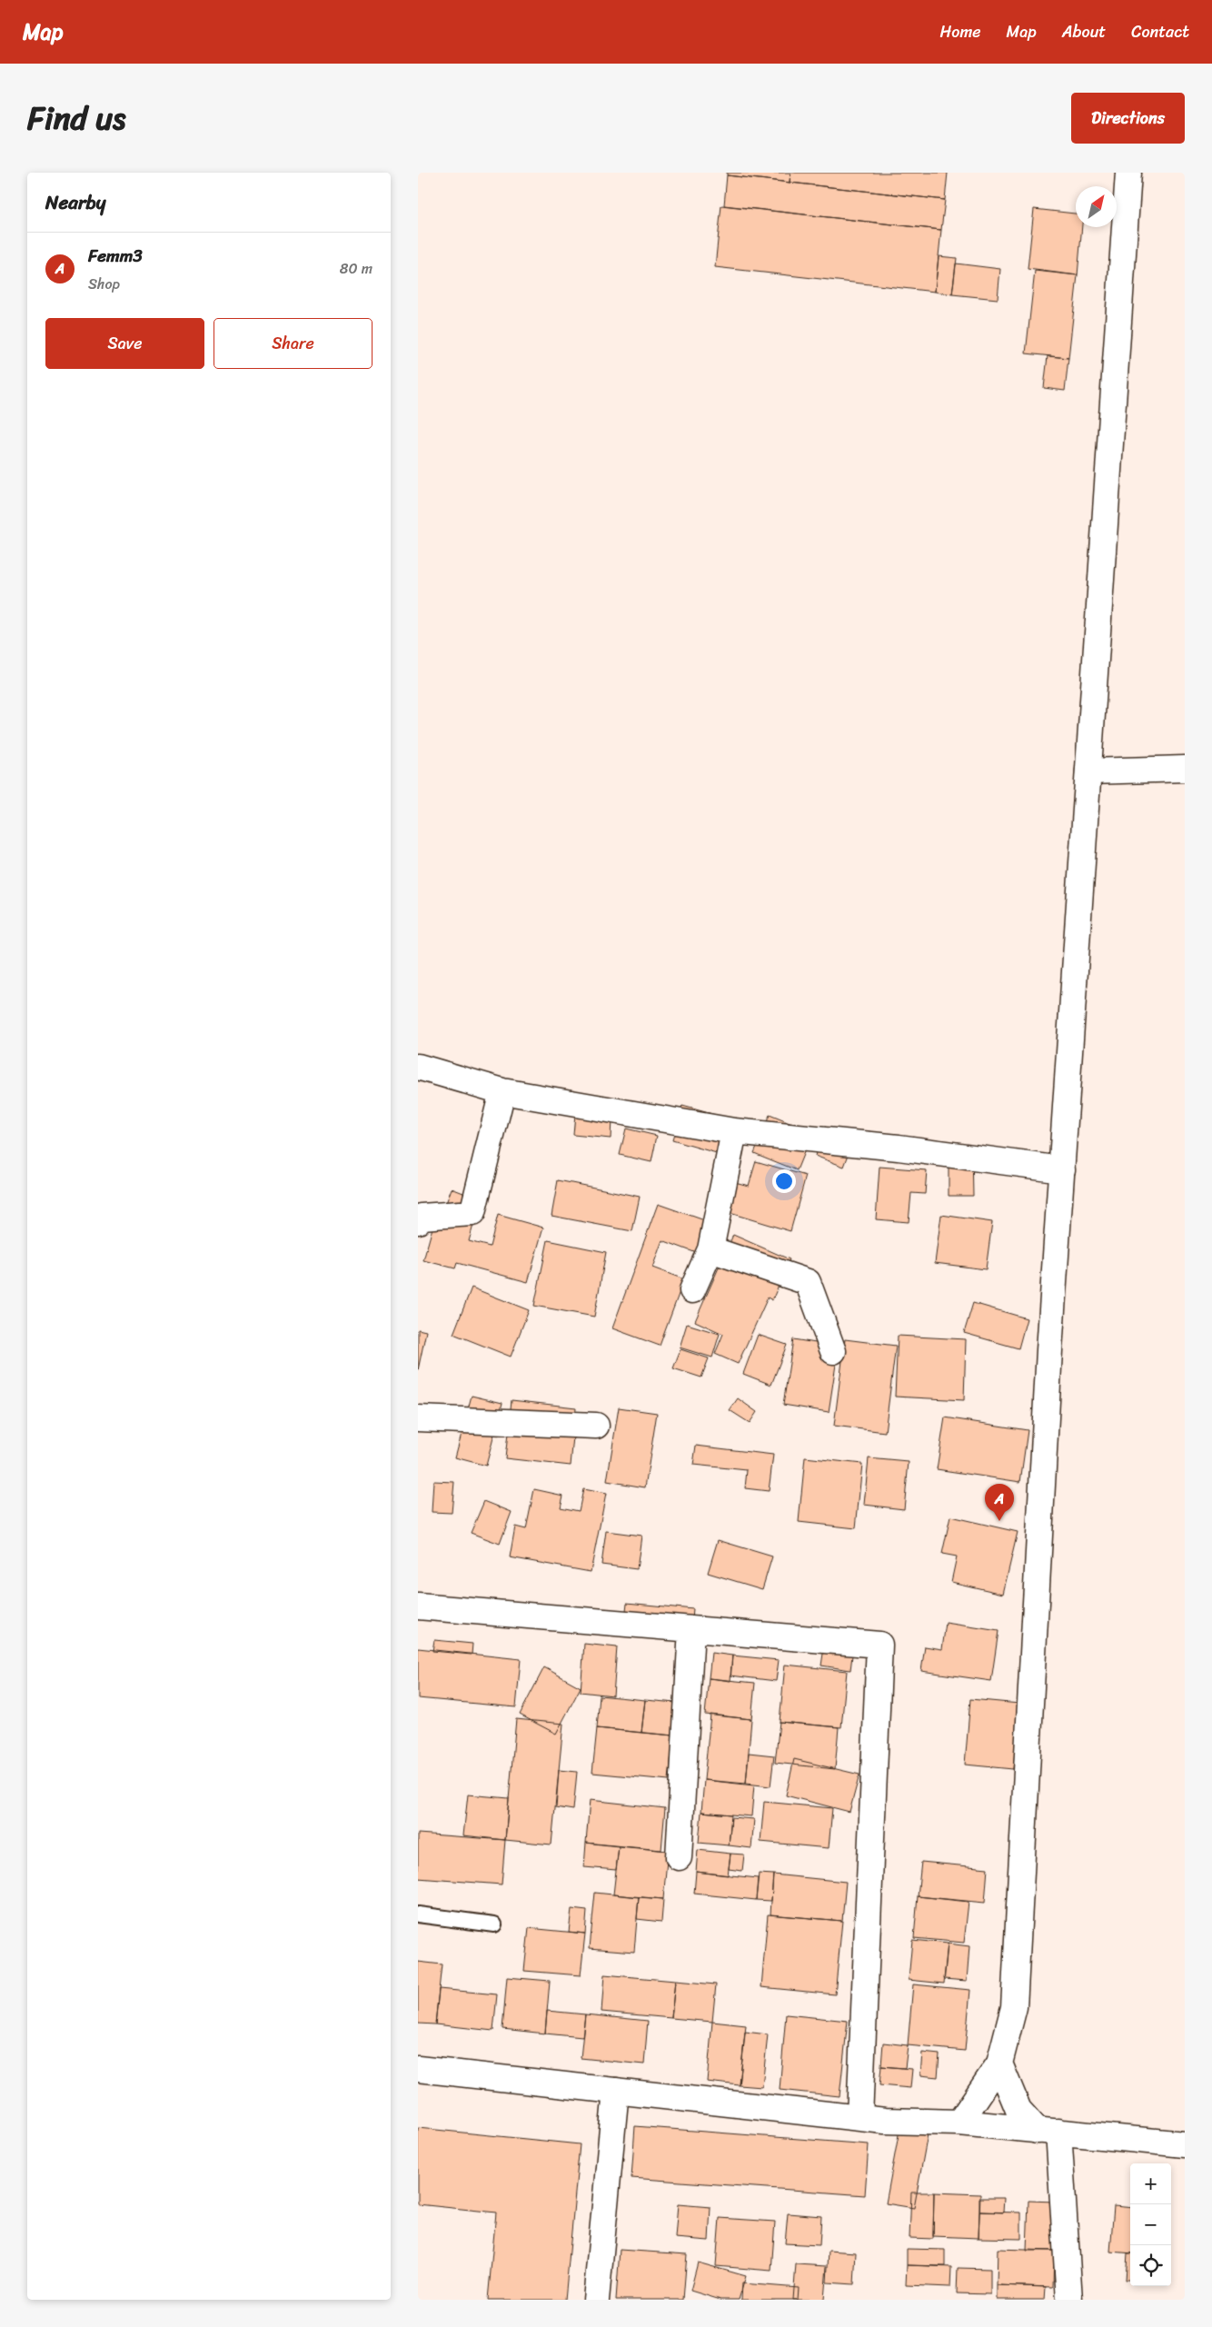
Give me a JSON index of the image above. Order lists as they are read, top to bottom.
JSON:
{
  "north": "top right",
  "page": {
    "header": "Map",
    "nav": [
      "Home",
      "Map",
      "About",
      "Contact"
    ],
    "title": "Find us",
    "buttons": [
      "Directions",
      ["Save", "Share"]
    ],
    "heading": "Nearby",
    "list": [
      {
        "mark": "A",
        "name": "Femm3",
        "note": "Shop",
        "value": "80 m"
      }
    ],
    "pins": "A",
    "map_buttons": ["+", "−"]
  }
}
